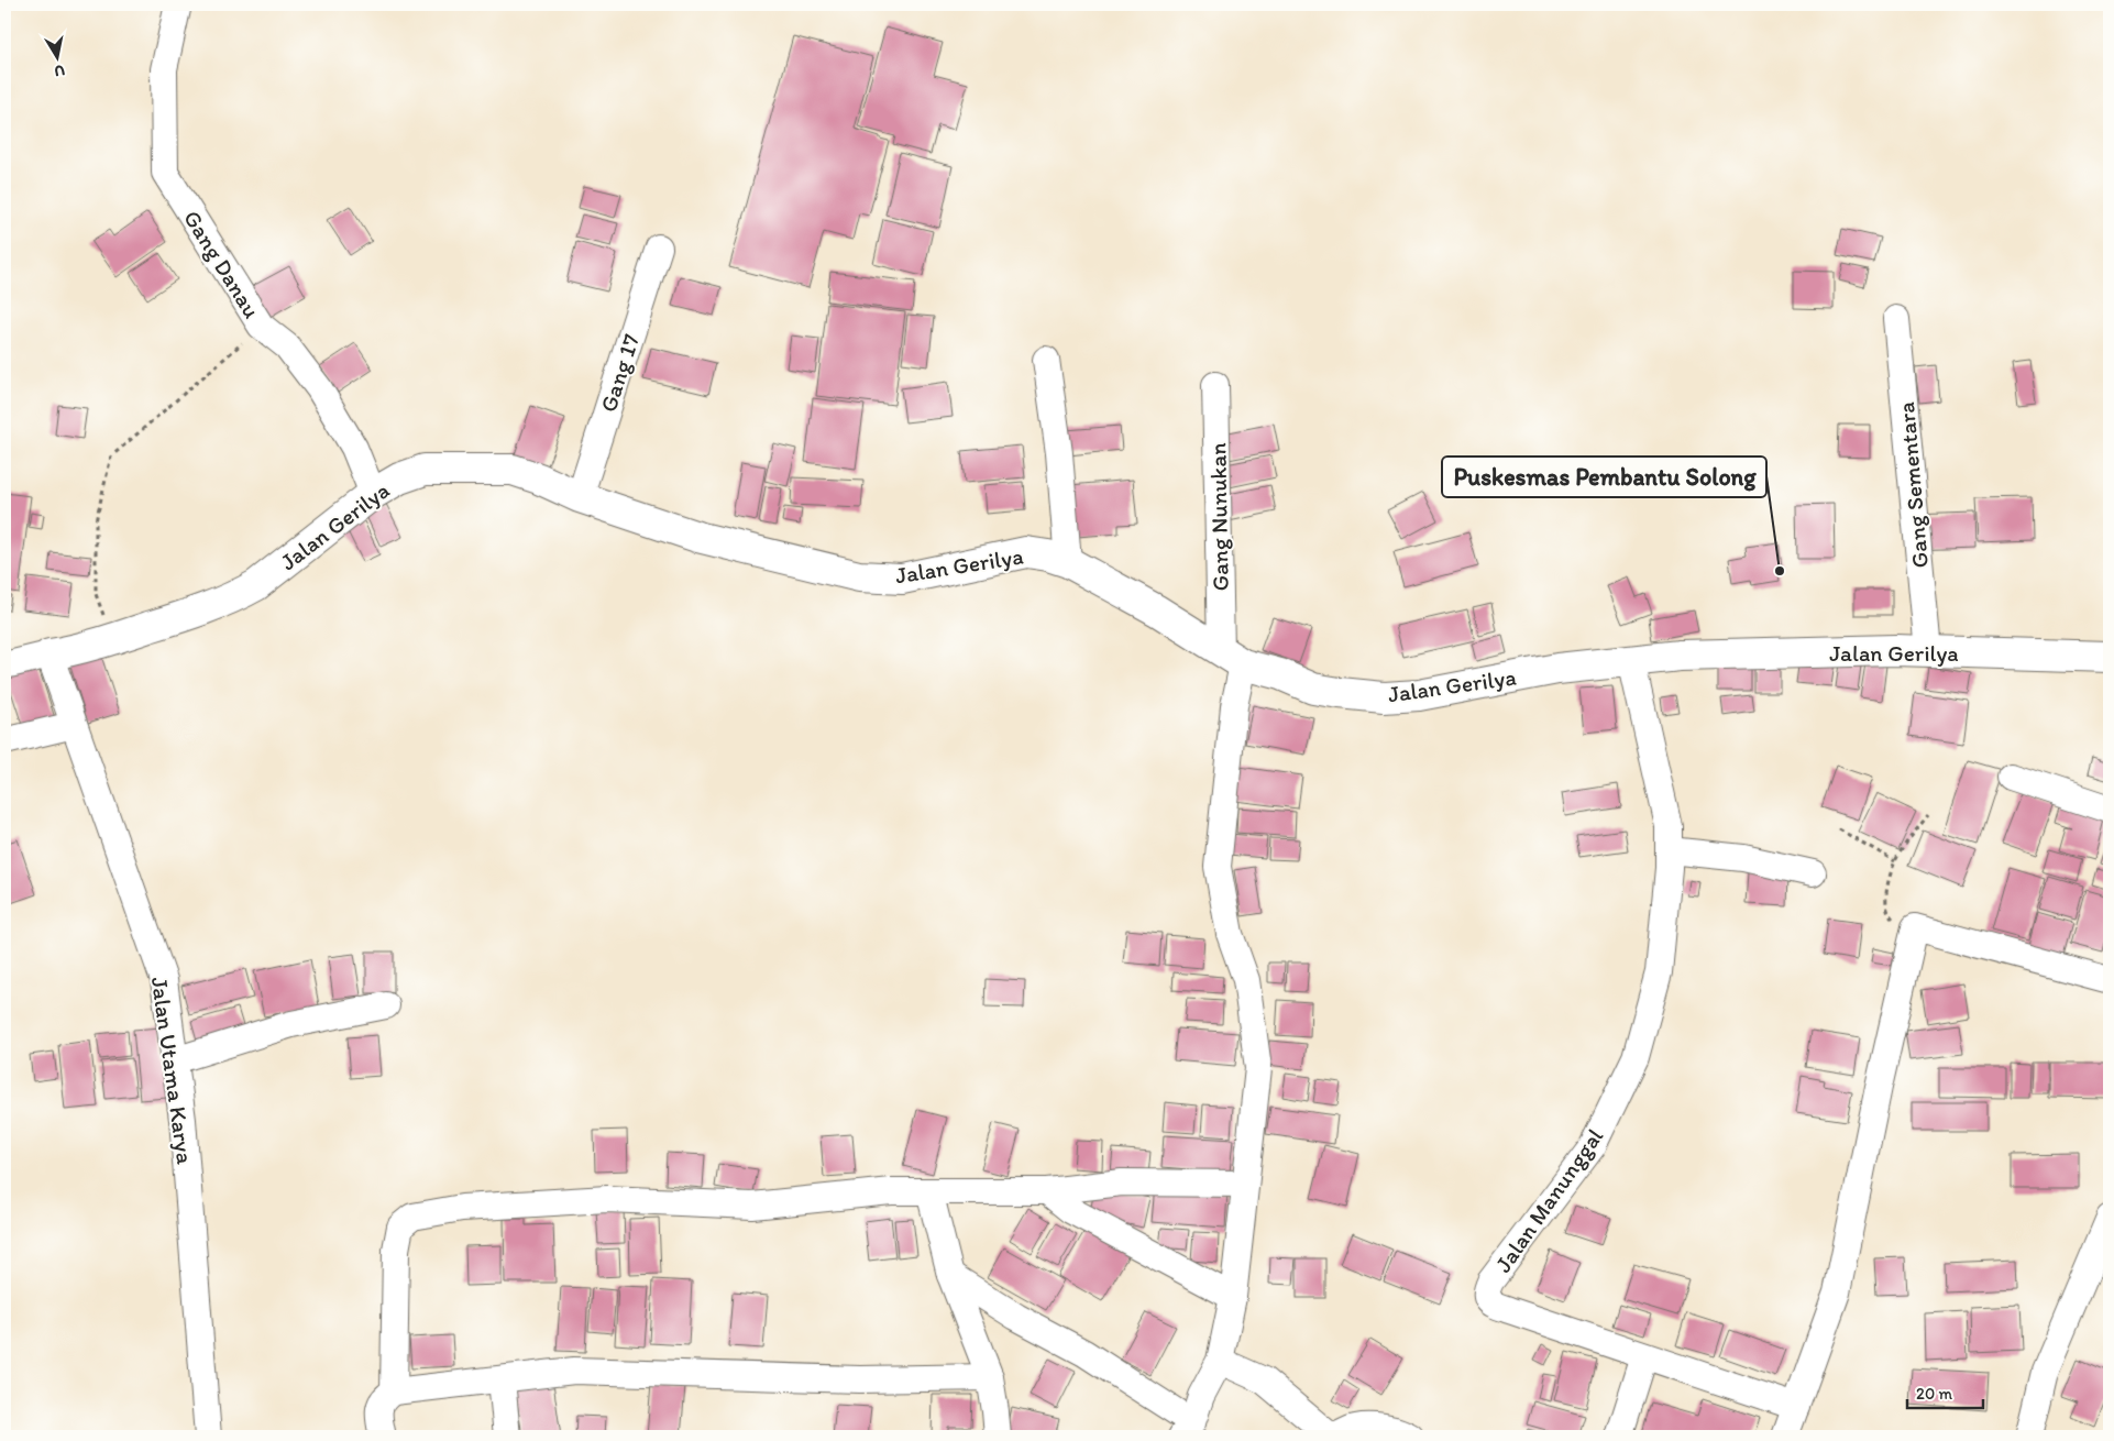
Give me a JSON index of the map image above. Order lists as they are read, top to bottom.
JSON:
{
  "streets": {
    "street": [
      "Gang Danau",
      "Gang 17",
      "Gang Sementara",
      "Gang Nunukan",
      "Jalan Gerilya",
      "Jalan Utama Karya",
      "Jalan Manunggal"
    ]
  },
  "crossings": [
    ["Gang Danau", "Jalan Gerilya"],
    ["Gang 17", "Jalan Gerilya"],
    ["Gang Sementara", "Jalan Gerilya"],
    ["Gang Nunukan", "Jalan Gerilya"],
    ["Jalan Gerilya", "Jalan Utama Karya"],
    ["Jalan Gerilya", "Jalan Manunggal"]
  ],
  "places": ["Puskesmas Pembantu Solong"],
  "scale_bar": "20 m",
  "north": "bottom"
}
